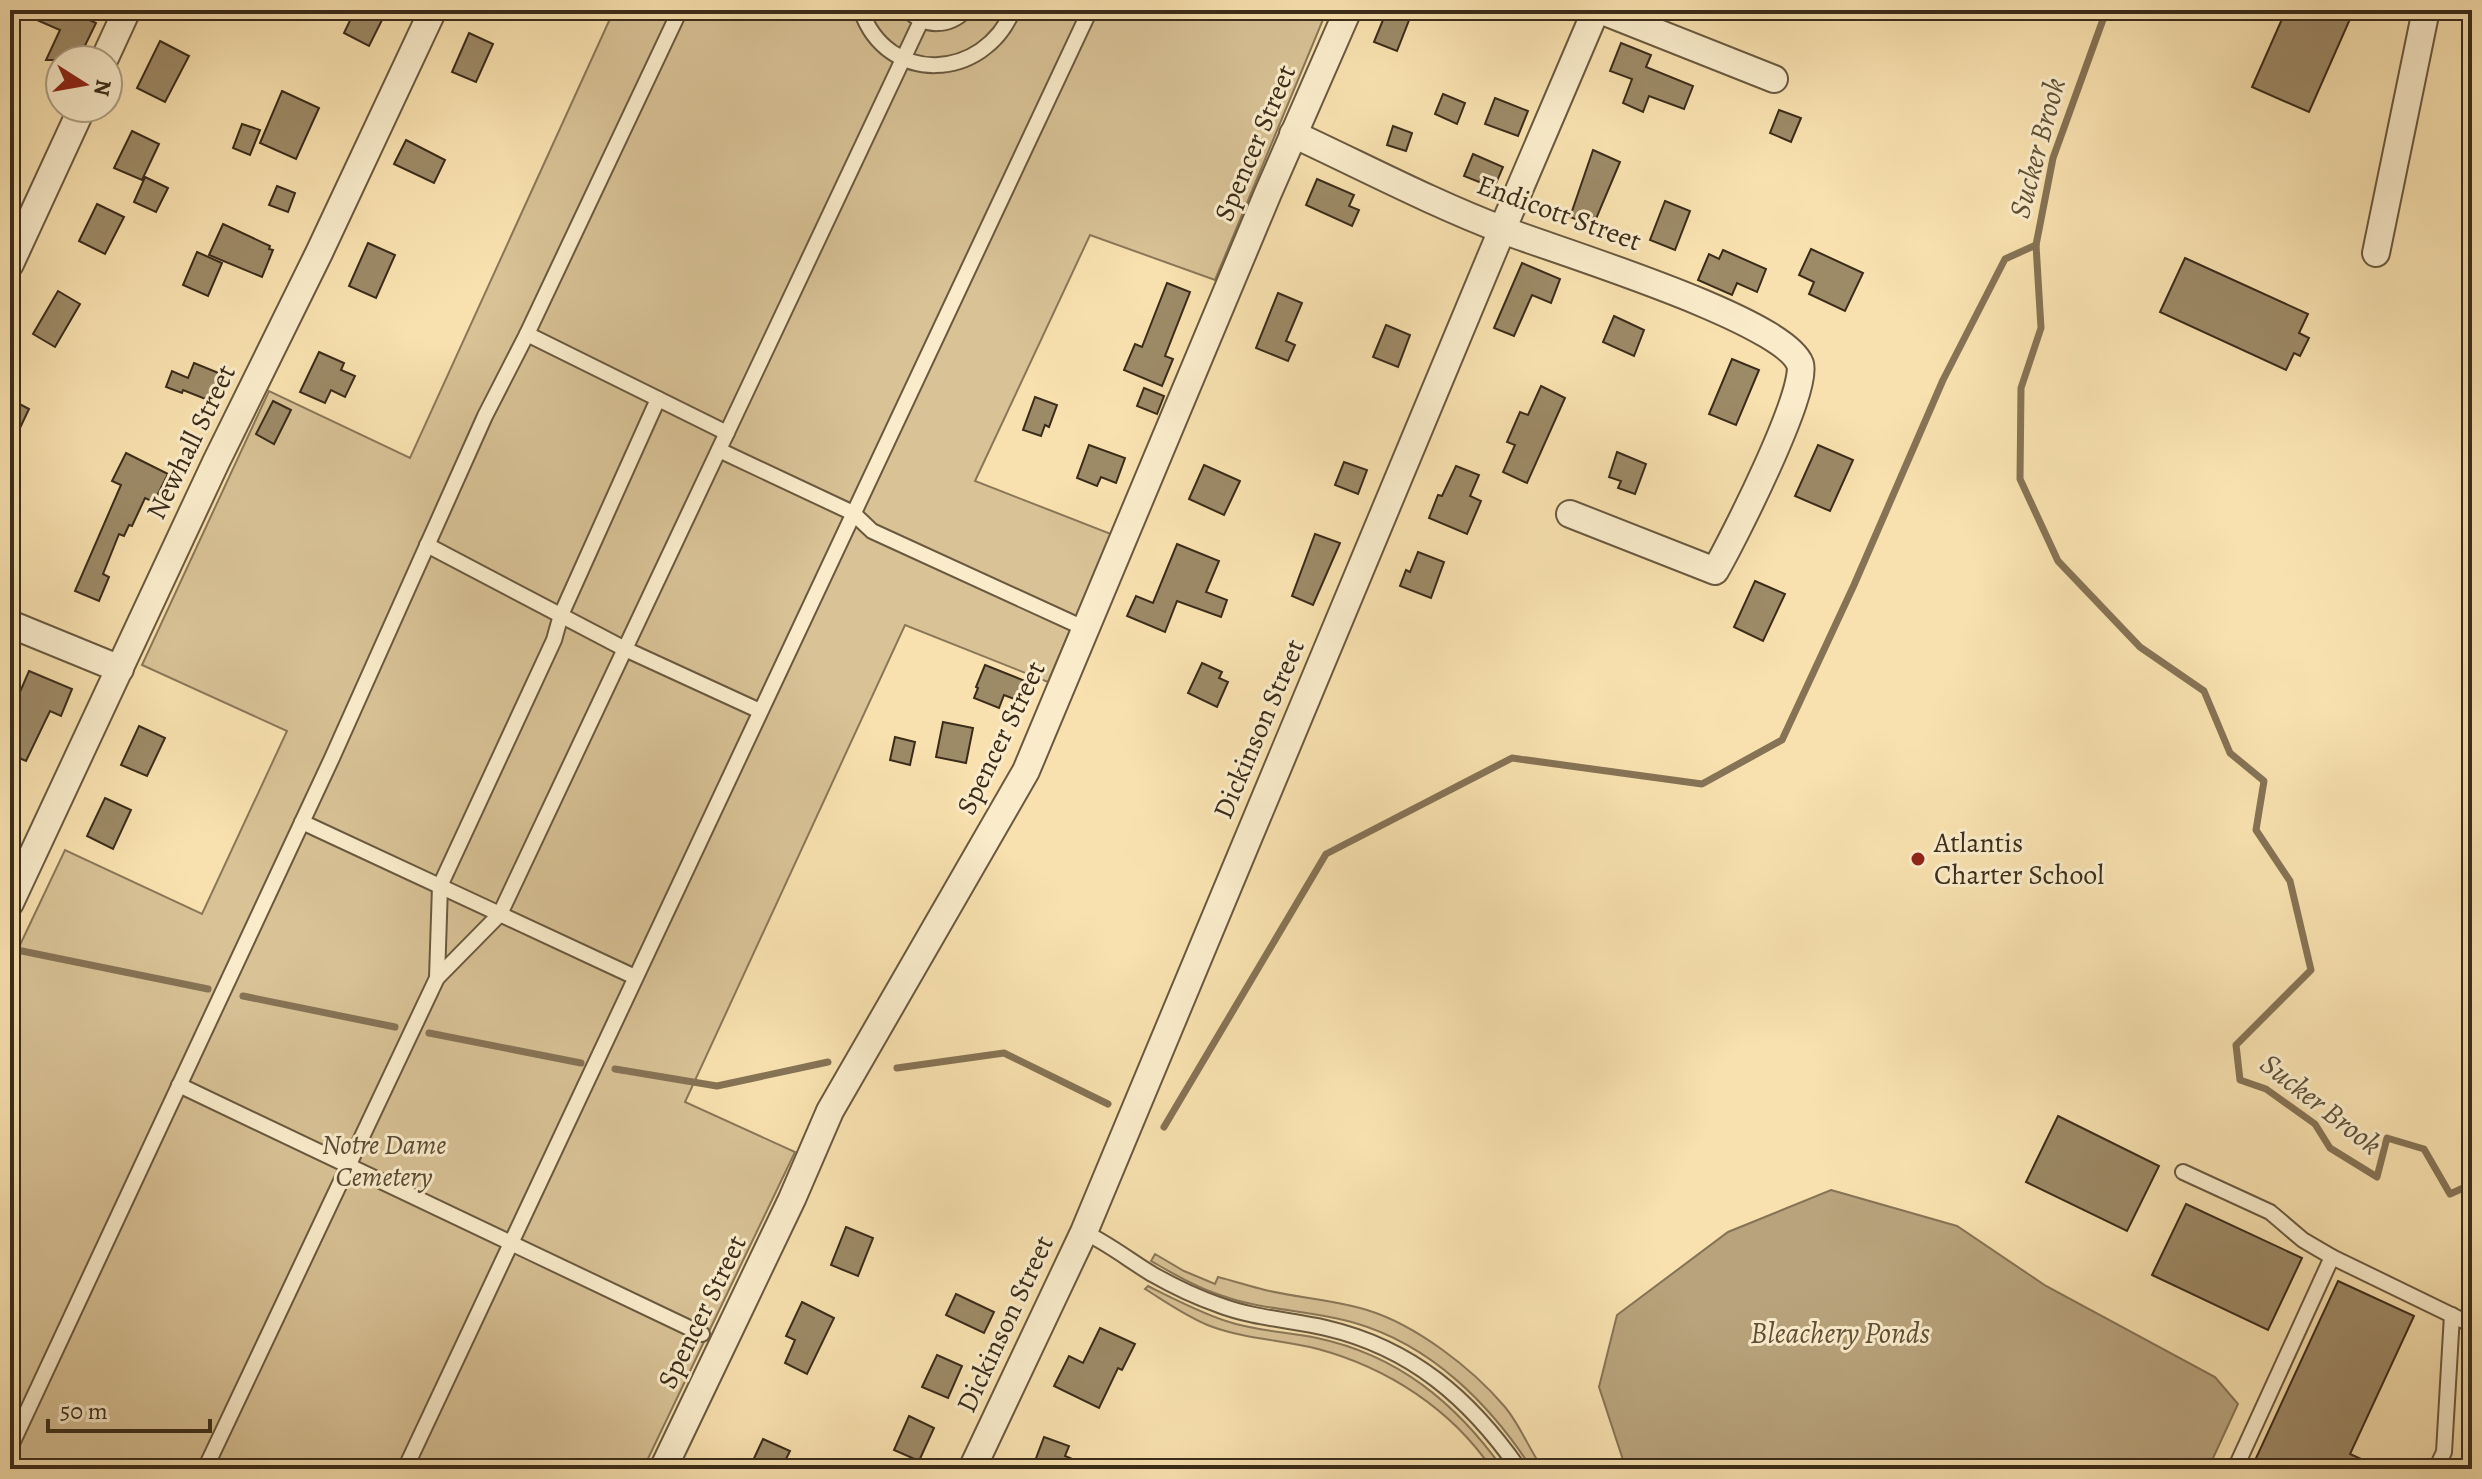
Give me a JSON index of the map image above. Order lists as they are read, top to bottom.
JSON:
{
  "streets": {
    "street": [
      "Spencer Street",
      "Endicott Street",
      "Newhall Street",
      "Dickinson Street"
    ]
  },
  "crossings": [
    ["Spencer Street", "Endicott Street"],
    ["Endicott Street", "Dickinson Street"]
  ],
  "water": ["Sucker Brook", "Bleachery Ponds"],
  "parks": ["Notre Dame Cemetery"],
  "places": ["Atlantis Charter School"],
  "scale_bar": "50 m",
  "north": "right"
}
